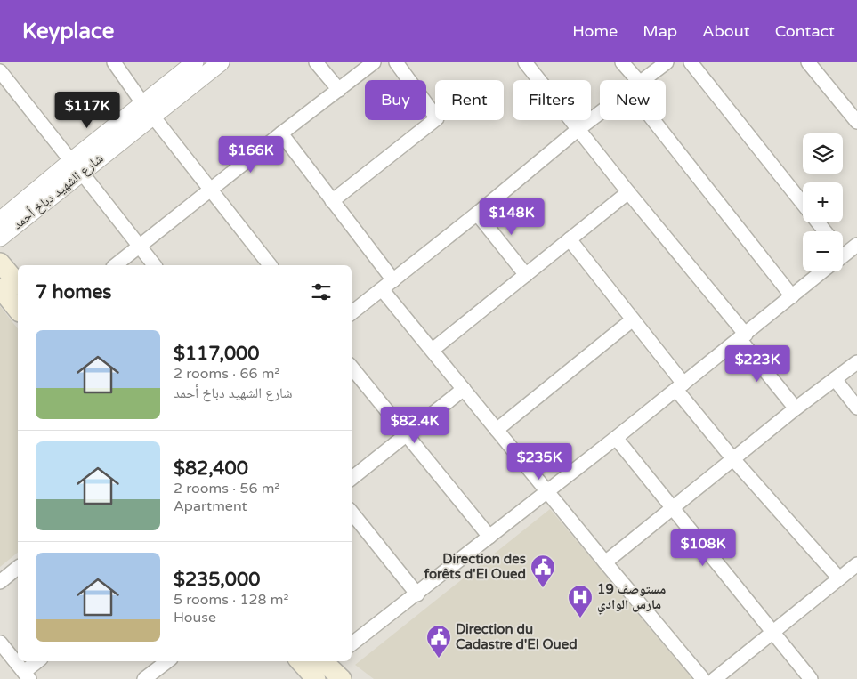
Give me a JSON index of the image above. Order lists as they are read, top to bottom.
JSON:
{
  "streets": {
    "street": ["شارع الشهيد دباخ أحمد"]
  },
  "places": {
    "public building": ["Direction des forêts d'El Oued", "Direction du Cadastre d'El Oued"],
    "hospital": ["مستوصف 19 مارس الوادي"]
  },
  "page": {
    "header": "Keyplace",
    "nav": [
      "Home",
      "Map",
      "About",
      "Contact"
    ],
    "chip": [
      "Buy",
      "Rent",
      "Filters",
      "New"
    ],
    "price": [
      "$117K",
      "$166K",
      "$148K",
      "$223K",
      "$82.4K",
      "$235K",
      "$108K"
    ],
    "map_buttons": ["+", "−"],
    "heading": "7 homes",
    "list": [
      {
        "name": "$117,000",
        "note": "2 rooms · 66 m² · شارع الشهيد دباخ أحمد"
      },
      {
        "name": "$82,400",
        "note": "2 rooms · 56 m² · Apartment"
      },
      {
        "name": "$235,000",
        "note": "5 rooms · 128 m² · House"
      }
    ]
  }
}
